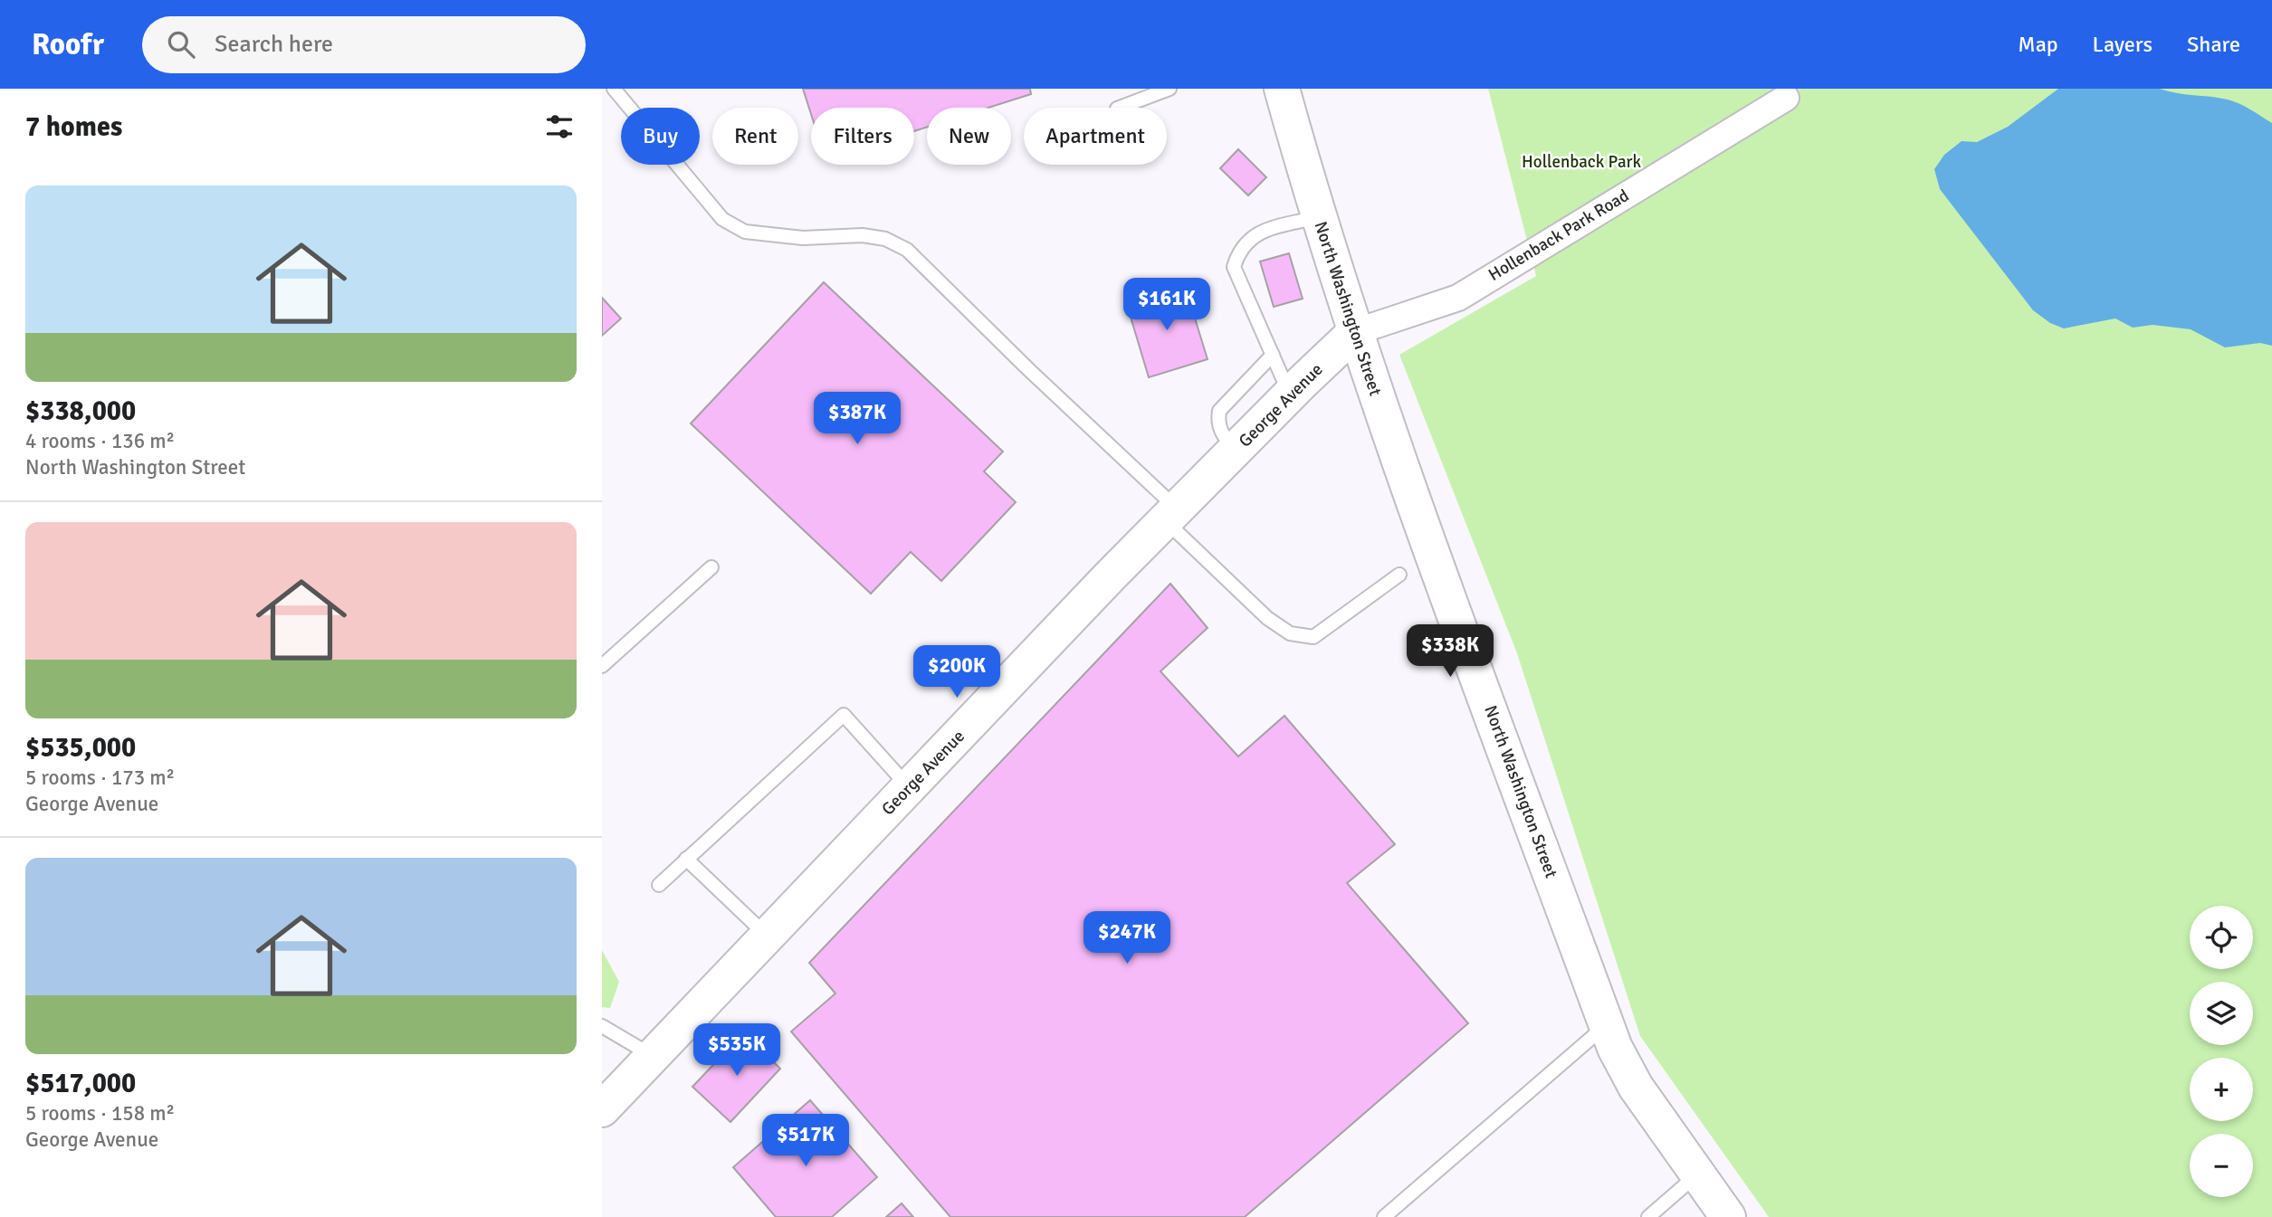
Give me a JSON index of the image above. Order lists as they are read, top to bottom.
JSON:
{
  "streets": {
    "street": ["Hollenback Park Road", "North Washington Street", "George Avenue"]
  },
  "crossings": [
    ["Hollenback Park Road", "North Washington Street"],
    ["Hollenback Park Road", "George Avenue"],
    ["North Washington Street", "George Avenue"]
  ],
  "parks": ["Hollenback Park"],
  "page": {
    "header": "Roofr",
    "search": "Search here",
    "nav": ["Map", "Layers", "Share"],
    "heading": "7 homes",
    "chip": [
      "Buy",
      "Rent",
      "Filters",
      "New",
      "Apartment"
    ],
    "list": [
      {
        "name": "$338,000",
        "note": "4 rooms · 136 m² · North Washington Street"
      },
      {
        "name": "$535,000",
        "note": "5 rooms · 173 m² · George Avenue"
      },
      {
        "name": "$517,000",
        "note": "5 rooms · 158 m² · George Avenue"
      }
    ],
    "price": [
      "$161K",
      "$387K",
      "$338K",
      "$200K",
      "$247K",
      "$535K",
      "$517K"
    ],
    "map_buttons": ["+", "−"]
  }
}
